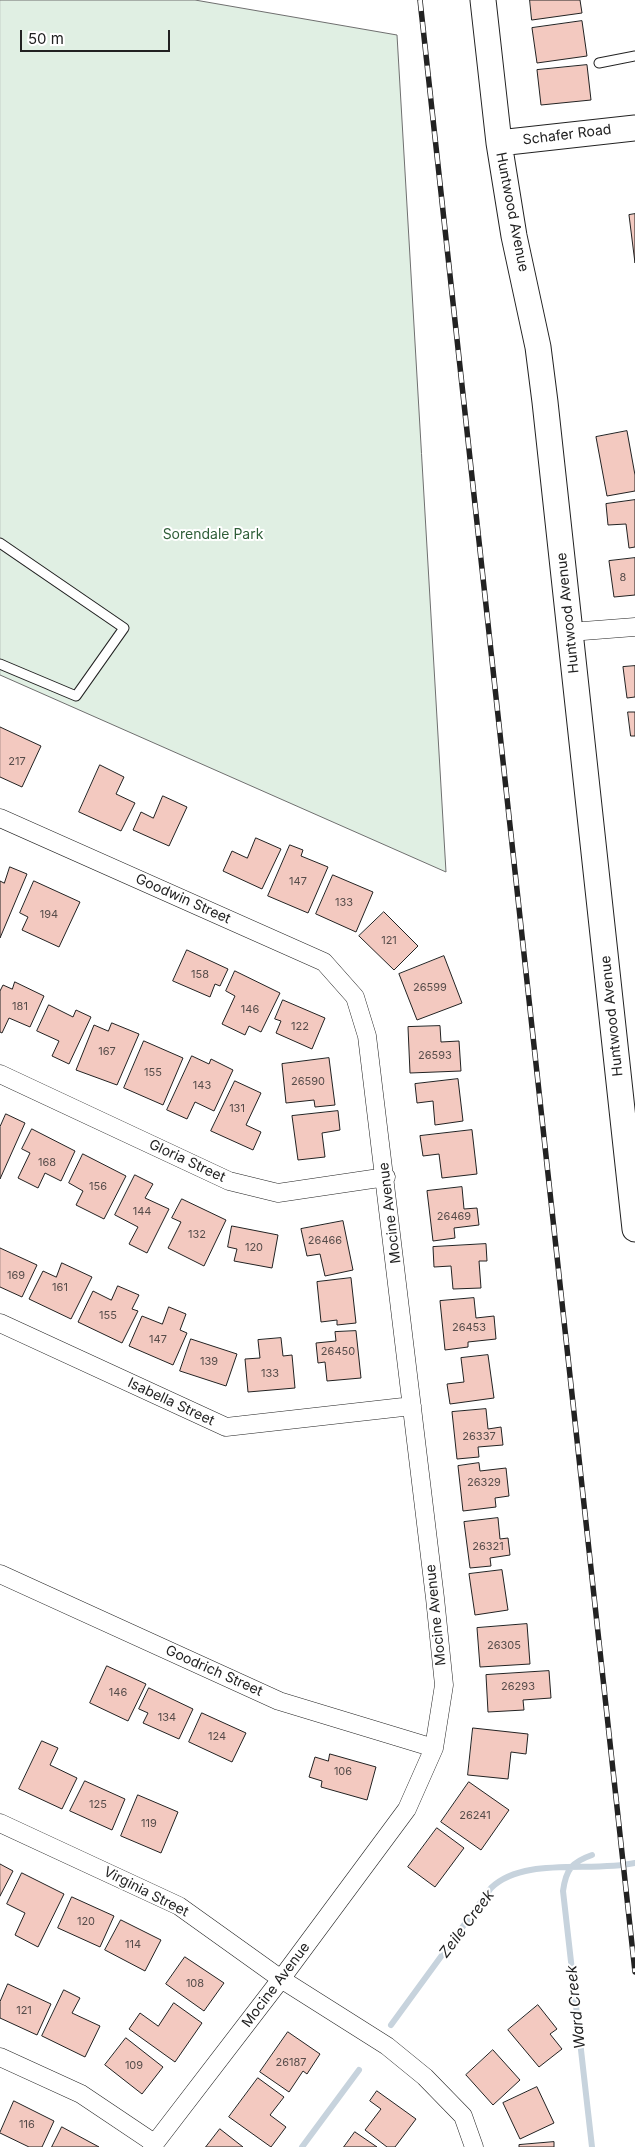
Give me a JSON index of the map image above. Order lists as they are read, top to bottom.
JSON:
{
  "streets": {
    "street": [
      "Schafer Road",
      "Huntwood Avenue",
      "Goodwin Street",
      "Gloria Street",
      "Mocine Avenue",
      "Isabella Street",
      "Goodrich Street",
      "Virginia Street"
    ]
  },
  "crossings": [
    ["Schafer Road", "Huntwood Avenue"],
    ["Goodwin Street", "Mocine Avenue"],
    ["Gloria Street", "Mocine Avenue"],
    ["Mocine Avenue", "Isabella Street"],
    ["Mocine Avenue", "Goodrich Street"],
    ["Mocine Avenue", "Virginia Street"]
  ],
  "water": ["Zeile Creek", "Ward Creek"],
  "parks": ["Sorendale Park"],
  "house_numbers": [
    "8",
    "217",
    "147",
    "133",
    "194",
    "121",
    "158",
    "26599",
    "181",
    "146",
    "122",
    "167",
    "26593",
    "155",
    "26590",
    "143",
    "131",
    "168",
    "156",
    "144",
    "26469",
    "132",
    "26466",
    "120",
    "169",
    "161",
    "155",
    "26453",
    "147",
    "26450",
    "139",
    "133",
    "26337",
    "26329",
    "26321",
    "26305",
    "26293",
    "146",
    "134",
    "124",
    "106",
    "125",
    "26241",
    "119",
    "120",
    "114",
    "108",
    "121",
    "26187",
    "109",
    "116"
  ],
  "scale_bar": "50 m"
}
